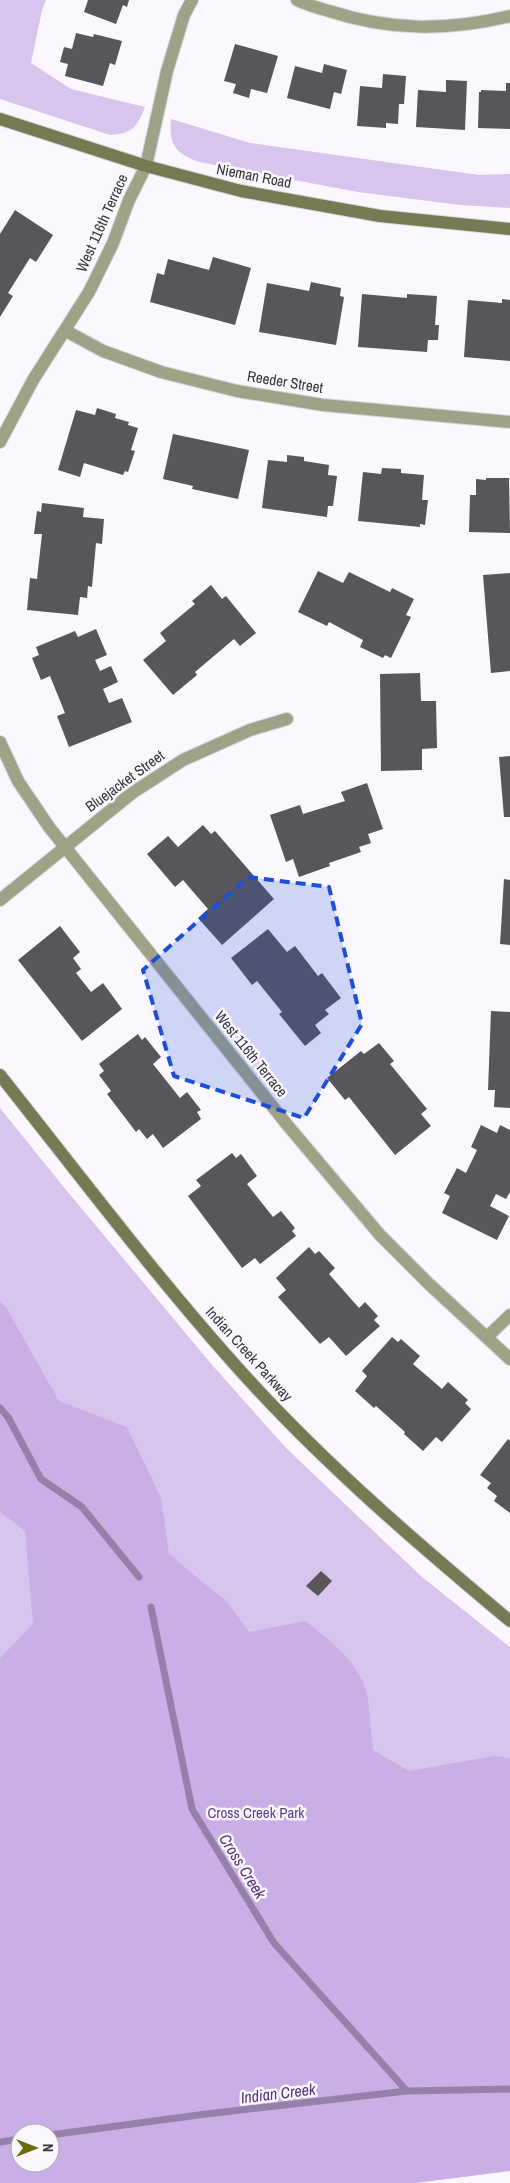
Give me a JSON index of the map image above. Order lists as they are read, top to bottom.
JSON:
{
  "streets": {
    "street": [
      "Nieman Road",
      "West 116th Terrace",
      "Reeder Street",
      "Bluejacket Street",
      "Indian Creek Parkway"
    ]
  },
  "crossings": [
    ["Nieman Road", "West 116th Terrace"],
    ["West 116th Terrace", "Reeder Street"],
    ["West 116th Terrace", "Bluejacket Street"]
  ],
  "water": ["Cross Creek", "Indian Creek"],
  "parks": ["Cross Creek Park"],
  "north": "right"
}
